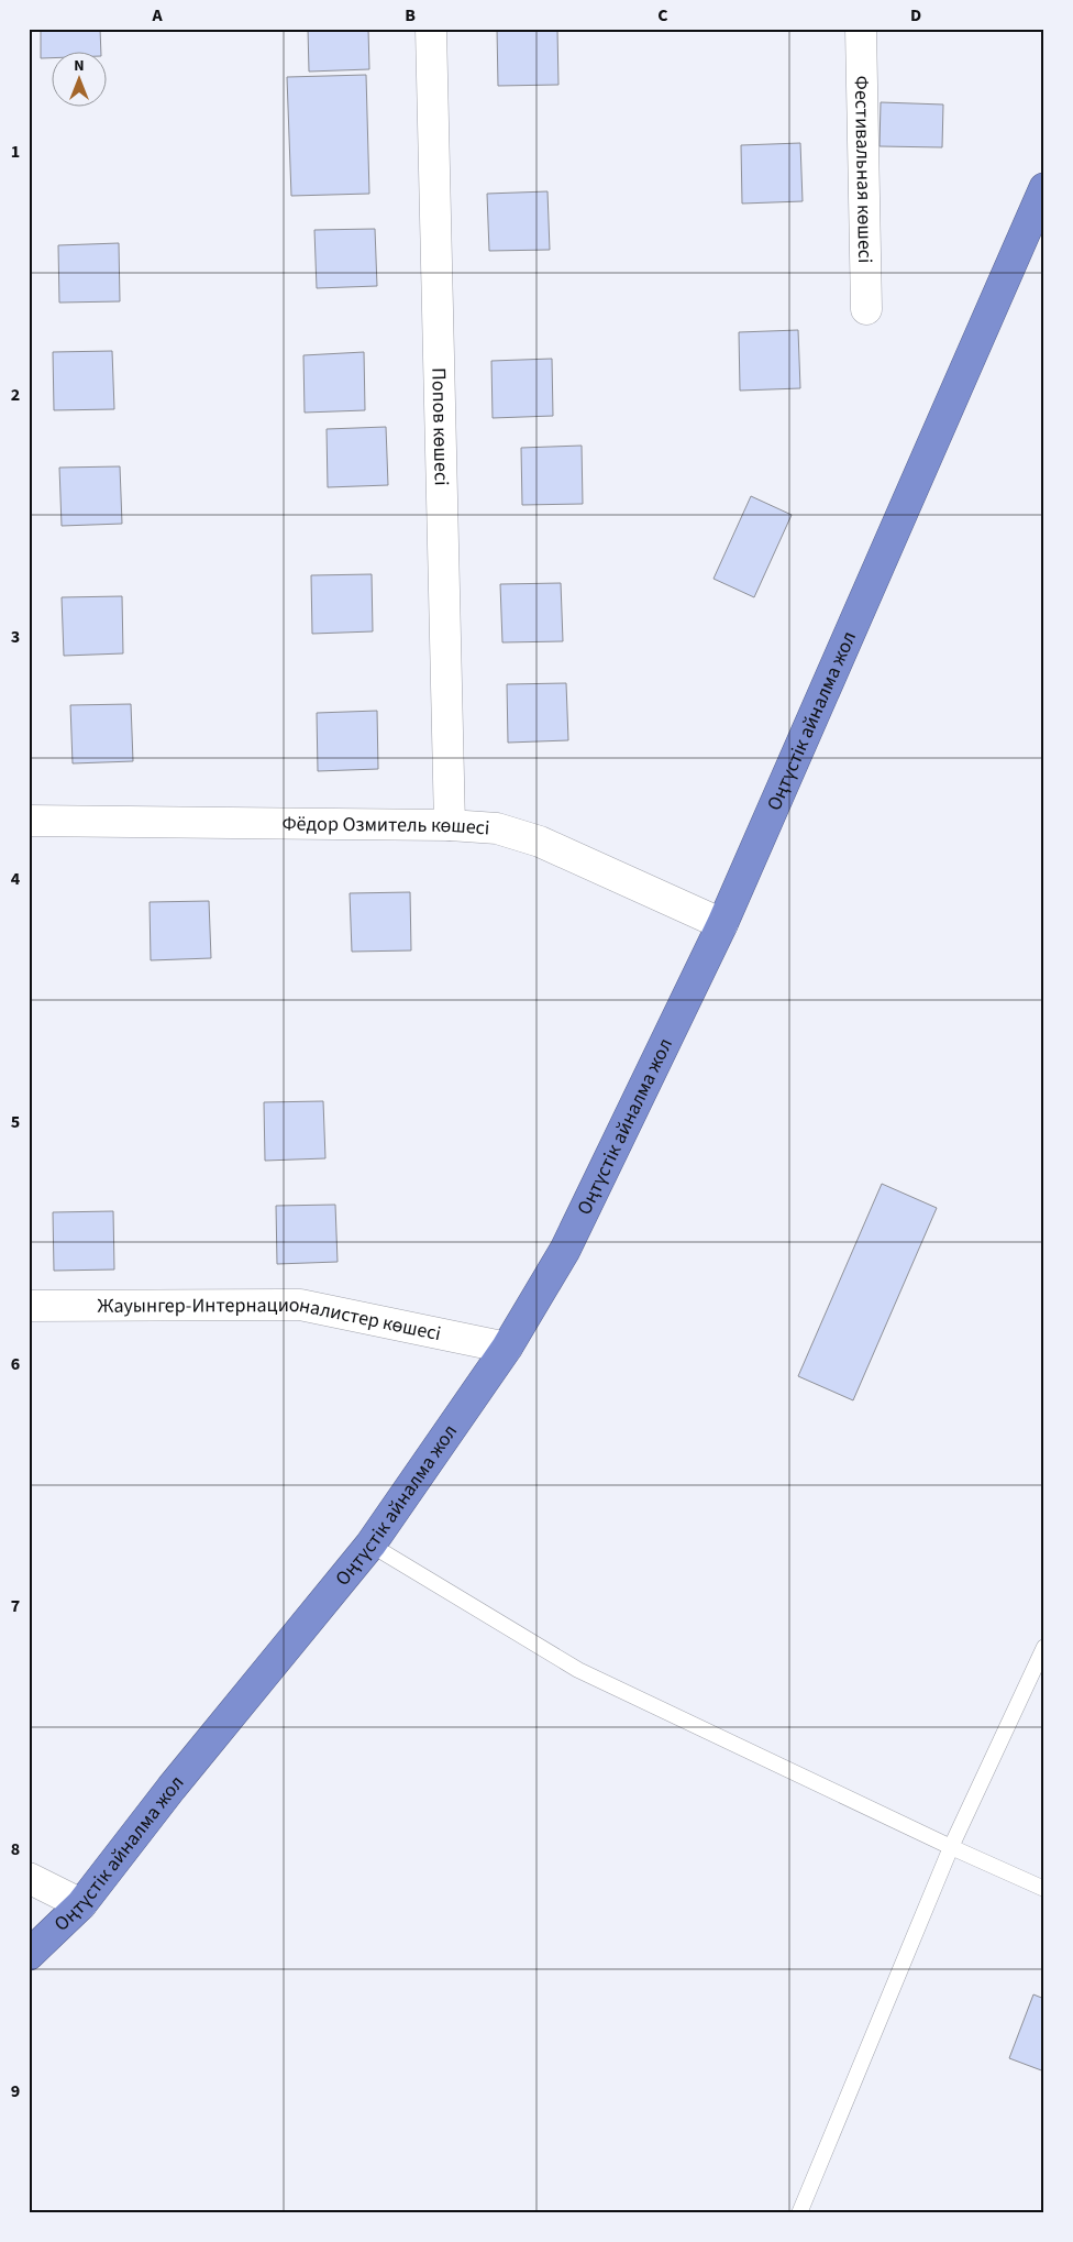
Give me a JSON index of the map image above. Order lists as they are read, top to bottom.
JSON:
{
  "streets": {
    "highway": ["Оңтүстік айналма жол"],
    "street": [
      "Фестивальная көшесі",
      "Попов көшесі",
      "Фёдор Озмитель көшесі",
      "Жауынгер-Интернационалистер көшесі"
    ]
  },
  "crossings": [
    ["Попов көшесі", "Фёдор Озмитель көшесі"],
    ["Оңтүстік айналма жол", "Фёдор Озмитель көшесі"],
    ["Оңтүстік айналма жол", "Жауынгер-Интернационалистер көшесі"]
  ],
  "north": "top",
  "grid": {
    "columns": [
      "A",
      "B",
      "C",
      "D"
    ],
    "rows": [
      "1",
      "2",
      "3",
      "4",
      "5",
      "6",
      "7",
      "8",
      "9"
    ]
  }
}
